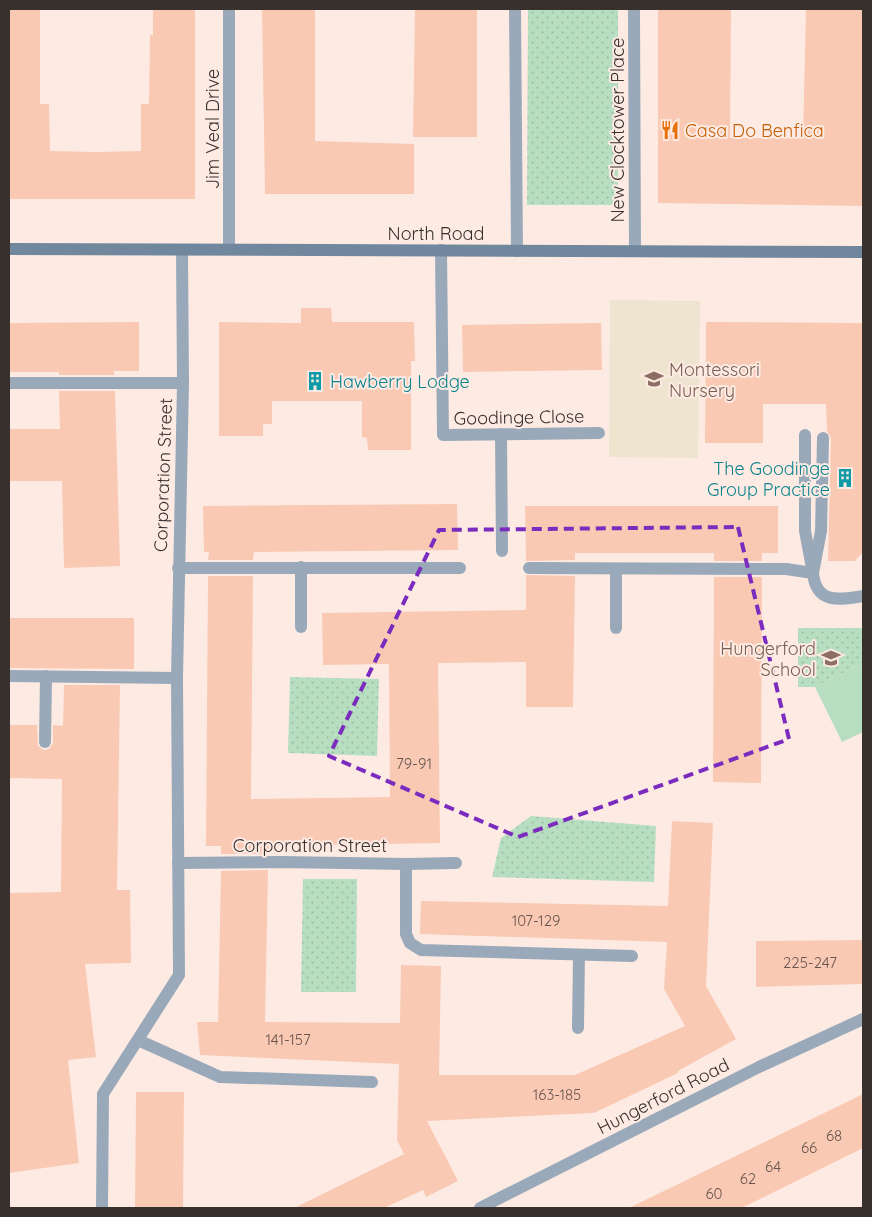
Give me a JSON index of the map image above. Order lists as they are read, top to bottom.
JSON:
{
  "streets": {
    "street": [
      "Jim Veal Drive",
      "New Clocktower Place",
      "North Road",
      "Goodinge Close",
      "Corporation Street",
      "Hungerford Road"
    ]
  },
  "crossings": [
    ["Jim Veal Drive", "North Road"],
    ["New Clocktower Place", "North Road"],
    ["North Road", "Goodinge Close"],
    ["North Road", "Corporation Street"]
  ],
  "places": {
    "restaurant": ["Casa Do Benfica"],
    "school or university": ["Montessori Nursery", "Hungerford School"],
    "building": ["Hawberry Lodge", "The Goodinge Group Practice"]
  },
  "house_numbers": [
    "79-91",
    "107-129",
    "225-247",
    "141-157",
    "163-185",
    "68",
    "66",
    "64",
    "62",
    "60"
  ]
}
